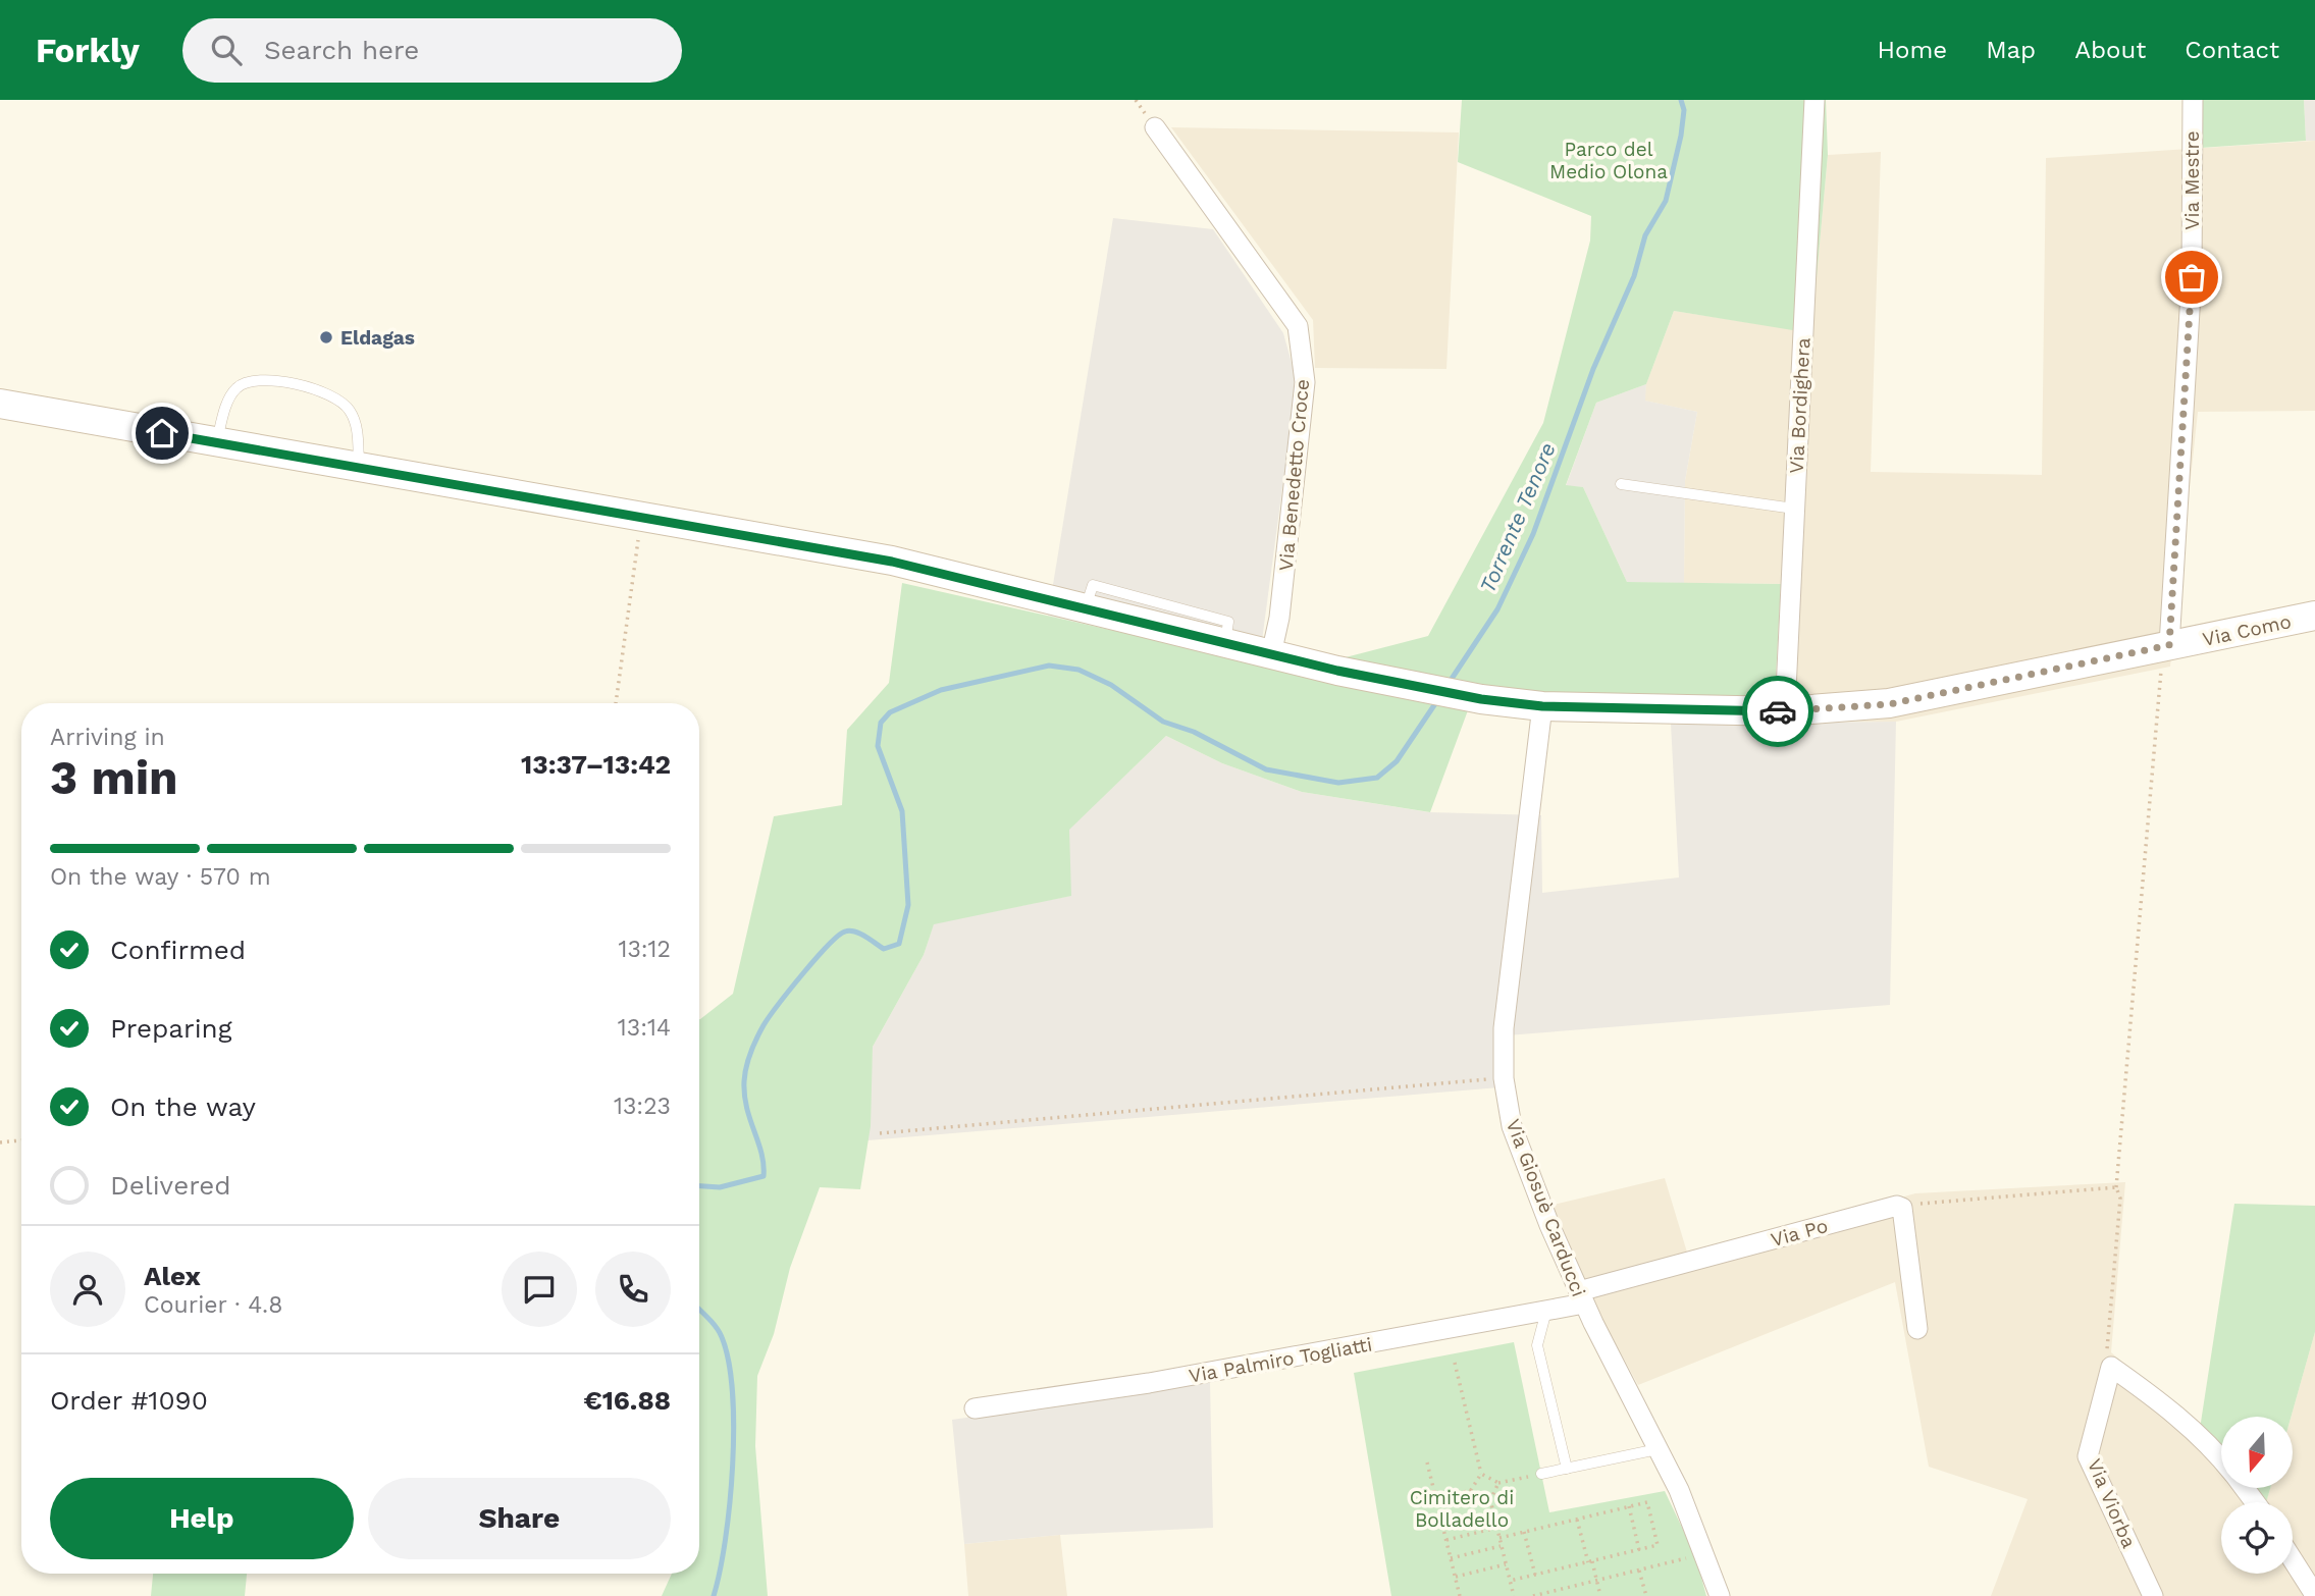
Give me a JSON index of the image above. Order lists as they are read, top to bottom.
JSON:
{
  "streets": {
    "main road": ["Via Como"],
    "street": [
      "Via Mestre",
      "Via Bordighera",
      "Via Benedetto Croce",
      "Via Giosuè Carducci",
      "Via Po",
      "Via Palmiro Togliatti",
      "Via Viorba"
    ]
  },
  "crossings": [
    ["Via Mestre", "Via Como"],
    ["Via Bordighera", "Via Como"],
    ["Via Benedetto Croce", "Via Como"],
    ["Via Como", "Via Giosuè Carducci"],
    ["Via Giosuè Carducci", "Via Po"],
    ["Via Giosuè Carducci", "Via Palmiro Togliatti"],
    ["Via Po", "Via Palmiro Togliatti"]
  ],
  "water": ["Torrente Tenore"],
  "parks": ["Parco del Medio Olona", "Cimitero di Bolladello"],
  "places": ["Eldagas"],
  "north": "bottom",
  "page": {
    "header": "Forkly",
    "search": "Search here",
    "nav": [
      "Home",
      "Map",
      "About",
      "Contact"
    ],
    "heading": ["3 min", "Arriving in", "13:37–13:42"],
    "panel": [
      "Alex",
      "Courier · 4.8",
      "Order #1090",
      "€16.88"
    ],
    "bar": "On the way · 570 m",
    "list": [
      ["Confirmed", "13:12"],
      ["Preparing", "13:14"],
      ["On the way", "13:23"],
      "Delivered"
    ],
    "buttons": ["Help", "Share"]
  }
}
